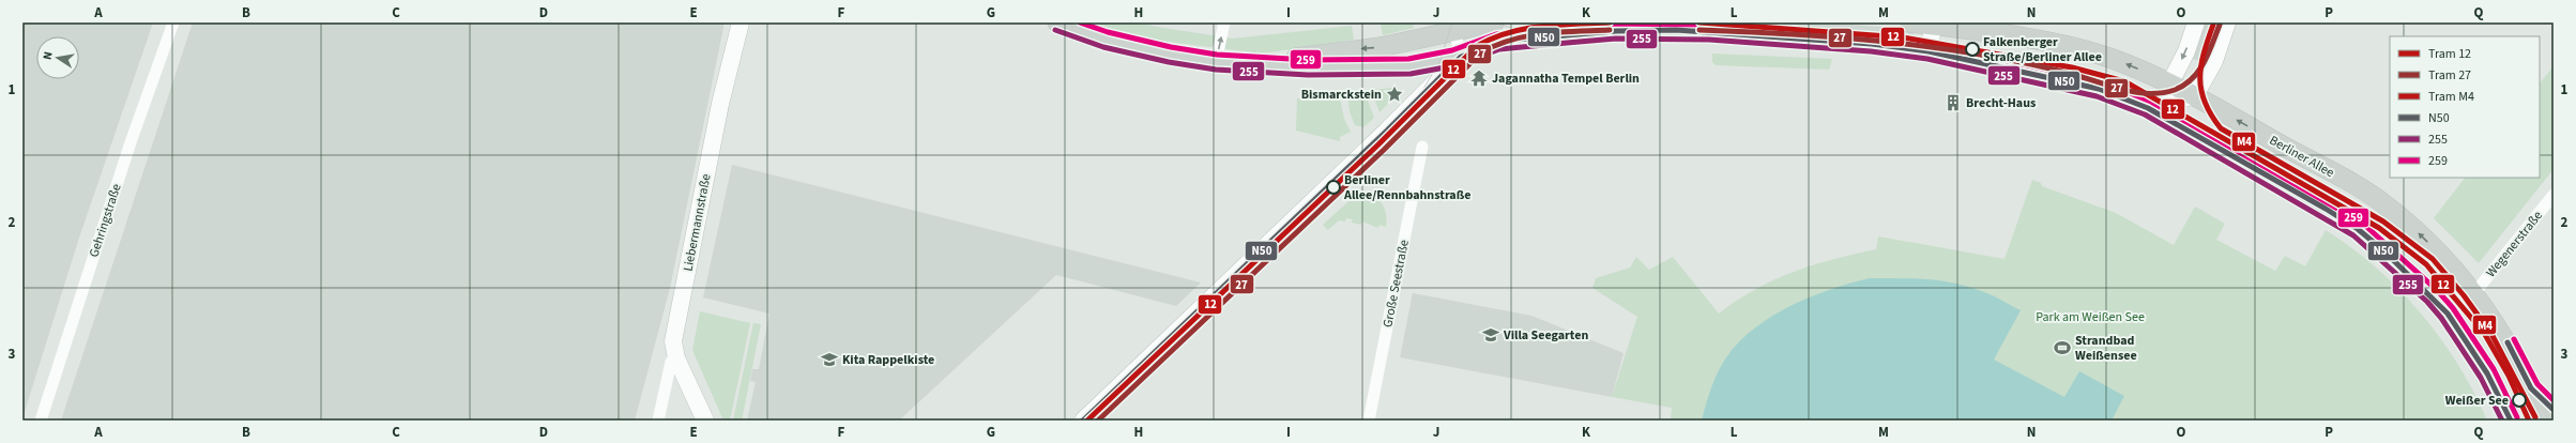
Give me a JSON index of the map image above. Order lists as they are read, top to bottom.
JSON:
{
  "streets": {
    "main road": ["Berliner Allee", "Liebermannstraße"],
    "street": ["Gehringstraße", "Wegenerstraße", "Große Seestraße"]
  },
  "crossings": [
    ["Berliner Allee", "Wegenerstraße"]
  ],
  "parks": ["Park am Weißen See"],
  "places": {
    "other": ["Falkenberger Straße/Berliner Allee", "Berliner Allee/Rennbahnstraße", "Weißer See"],
    "temple": ["Jagannatha Tempel Berlin"],
    "place": ["Bismarckstein"],
    "building": ["Brecht-Haus"],
    "school or university": ["Villa Seegarten", "Kita Rappelkiste"],
    "sports": ["Strandbad Weißensee"]
  },
  "lines": [
    "tram line 12",
    "transit line 259",
    "tram line 27",
    "tram line M4",
    "transit line N50",
    "transit line 255"
  ],
  "legend": [
    "Tram 12",
    "Tram 27",
    "Tram M4",
    "N50",
    "255",
    "259"
  ],
  "north": "left",
  "grid": {
    "columns": [
      "A",
      "B",
      "C",
      "D",
      "E",
      "F",
      "G",
      "H",
      "I",
      "J",
      "K",
      "L",
      "M",
      "N",
      "O",
      "P",
      "Q"
    ],
    "rows": ["1", "2", "3"]
  }
}
